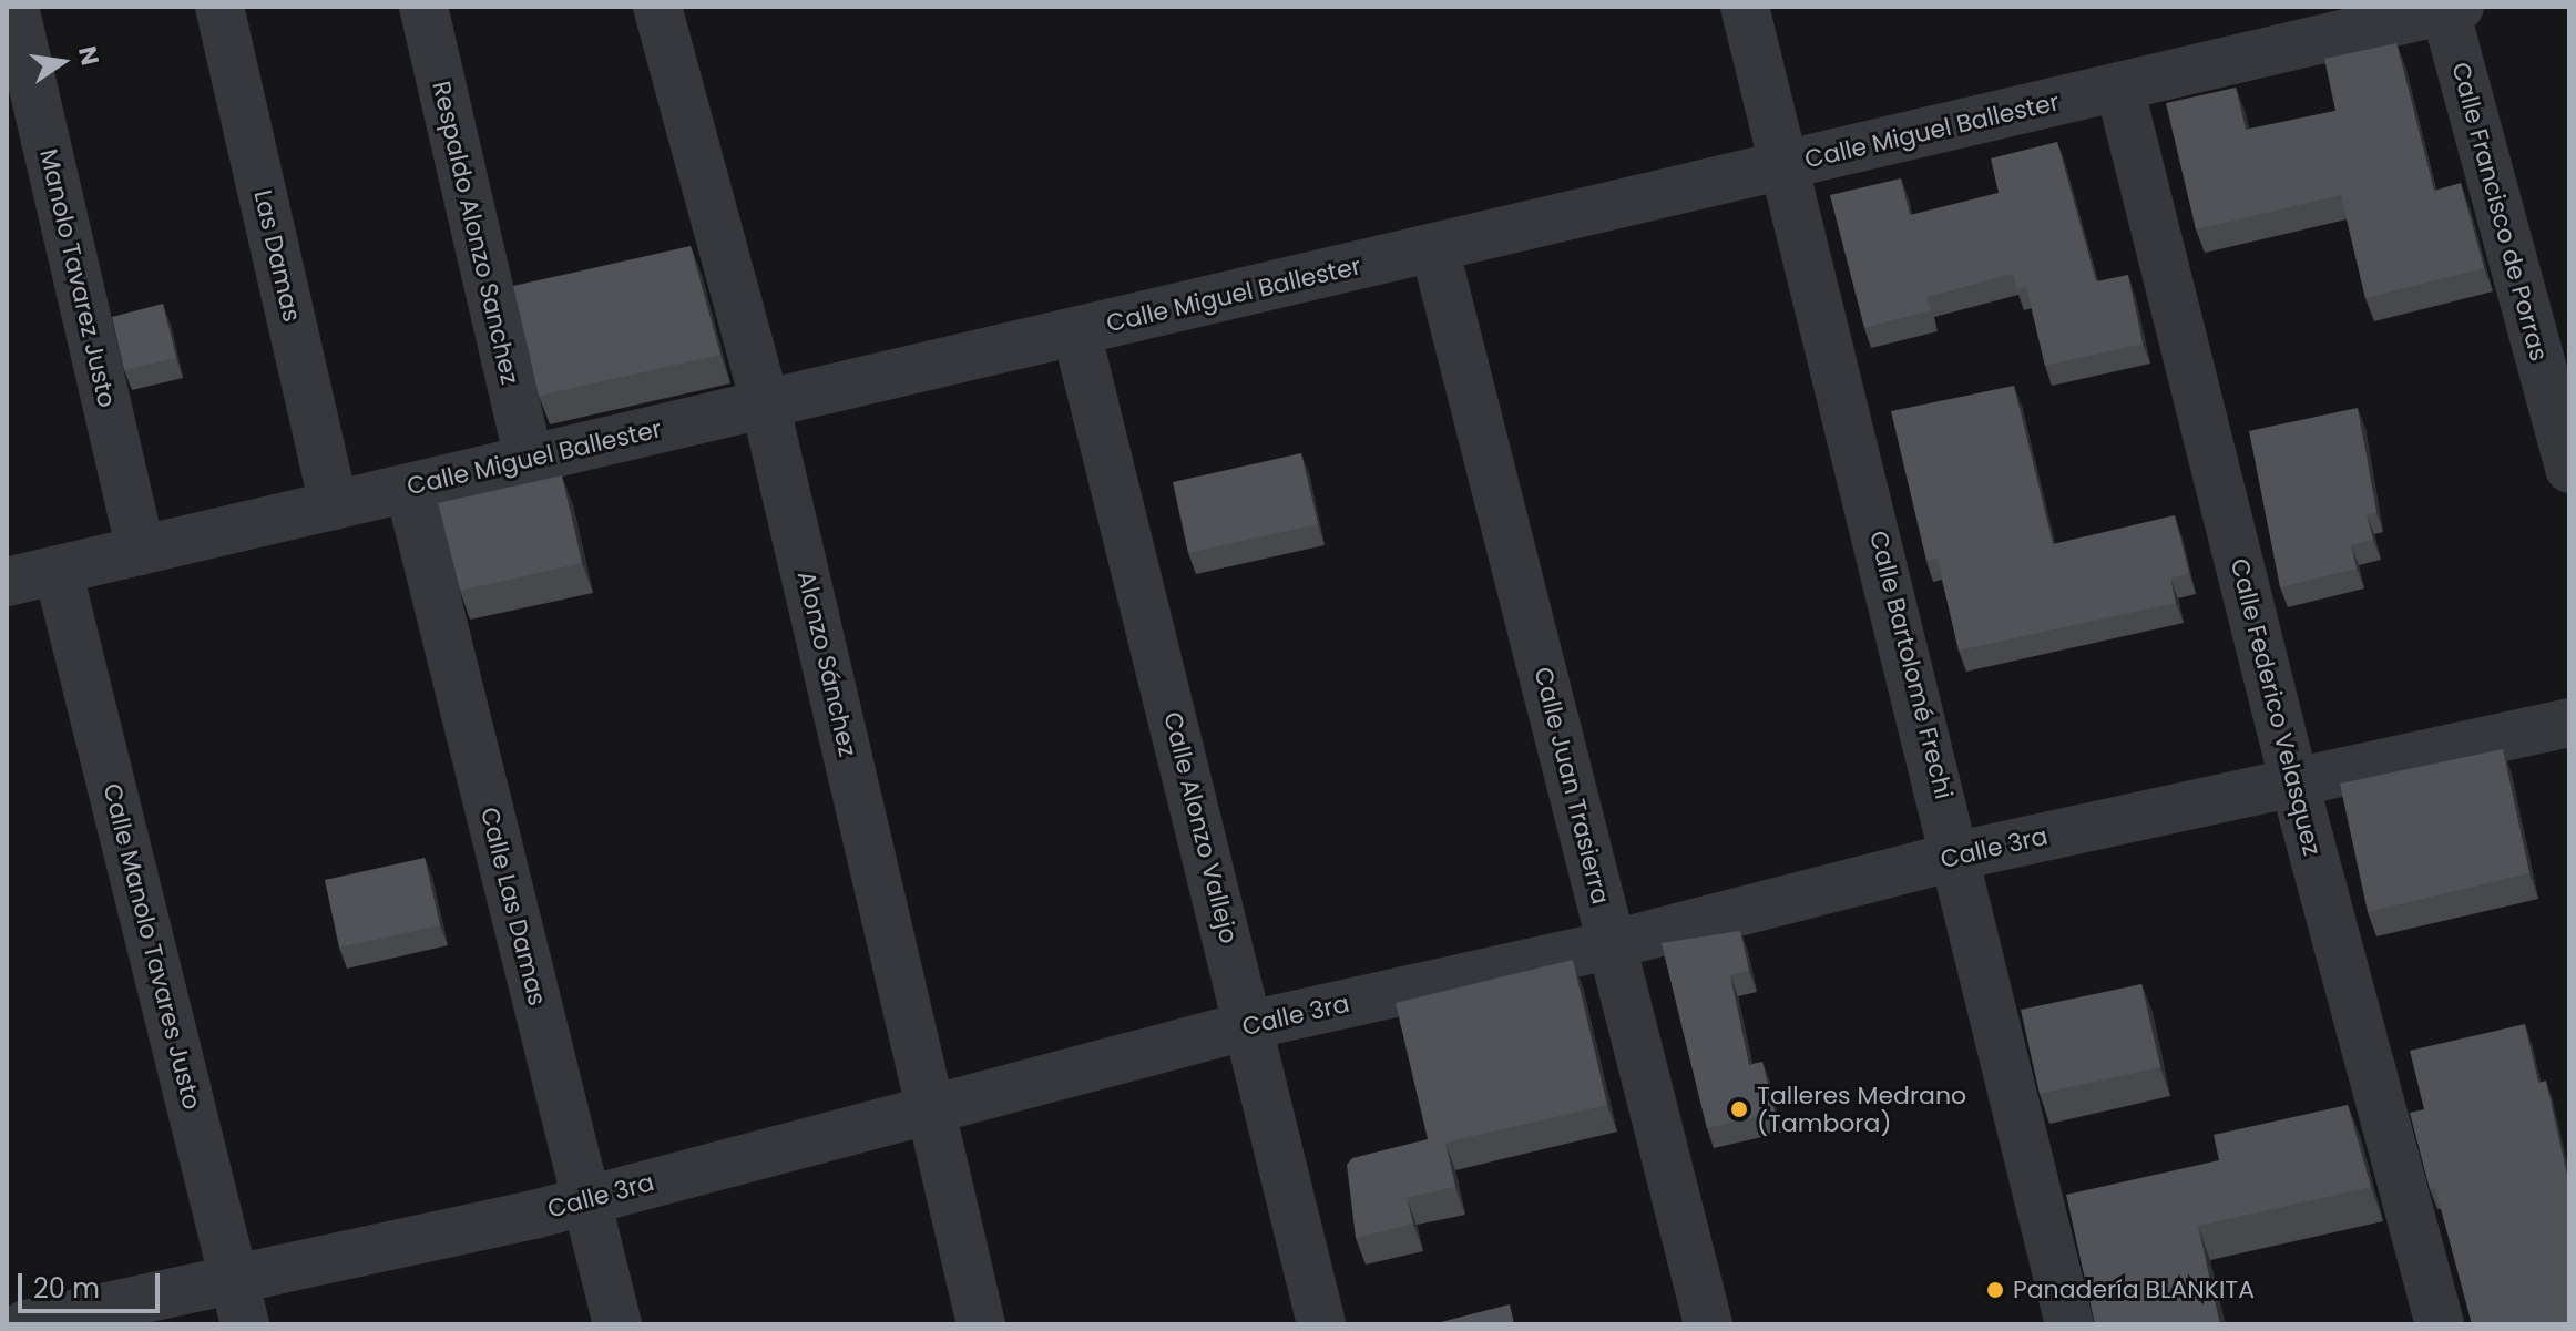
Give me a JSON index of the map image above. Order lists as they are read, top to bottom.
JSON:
{
  "streets": {
    "street": [
      "Calle Miguel Ballester",
      "Calle Francisco de Porras",
      "Respaldo Alonzo Sanchez",
      "Las Damas",
      "Manolo Tavarez Justo",
      "Alonzo Sánchez",
      "Calle Bartolomé Frechi",
      "Calle Federico Velasquez",
      "Calle Juan Trasierra",
      "Calle Alonzo Vallejo",
      "Calle 3ra",
      "Calle Las Damas",
      "Calle Manolo Tavares Justo"
    ]
  },
  "crossings": [
    ["Calle Miguel Ballester", "Calle Francisco de Porras"],
    ["Calle Miguel Ballester", "Respaldo Alonzo Sanchez"],
    ["Calle Miguel Ballester", "Las Damas"],
    ["Calle Miguel Ballester", "Manolo Tavarez Justo"],
    ["Calle Miguel Ballester", "Alonzo Sánchez"],
    ["Calle Miguel Ballester", "Calle Bartolomé Frechi"],
    ["Calle Miguel Ballester", "Calle Federico Velasquez"],
    ["Calle Miguel Ballester", "Calle Juan Trasierra"],
    ["Calle Miguel Ballester", "Calle Alonzo Vallejo"],
    ["Calle Miguel Ballester", "Calle Las Damas"],
    ["Calle Miguel Ballester", "Calle Manolo Tavares Justo"],
    ["Alonzo Sánchez", "Calle 3ra"],
    ["Calle Bartolomé Frechi", "Calle 3ra"],
    ["Calle Federico Velasquez", "Calle 3ra"],
    ["Calle Juan Trasierra", "Calle 3ra"],
    ["Calle Alonzo Vallejo", "Calle 3ra"],
    ["Calle 3ra", "Calle Las Damas"],
    ["Calle 3ra", "Calle Manolo Tavares Justo"]
  ],
  "places": ["Talleres Medrano (Tambora)", "Panadería BLANKITA"],
  "scale_bar": "20 m",
  "north": "right"
}
